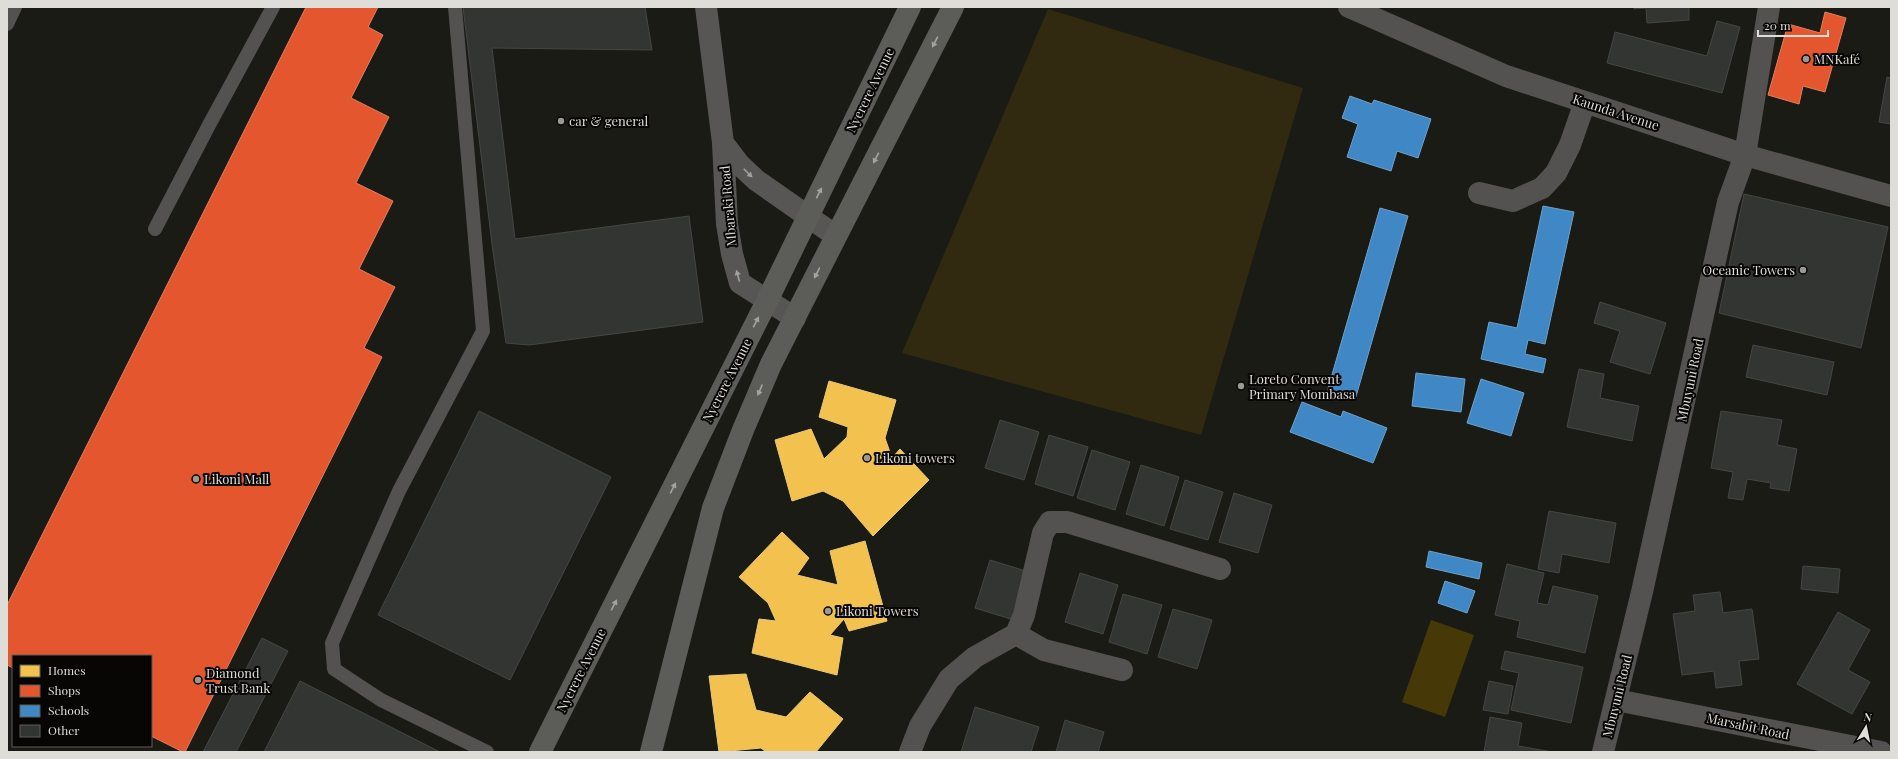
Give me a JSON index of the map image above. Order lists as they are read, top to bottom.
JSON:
{
  "streets": {
    "highway": ["Nyerere Avenue"],
    "main road": ["Mbaraki Road"],
    "street": ["Kaunda Avenue", "Mbuyuni Road", "Marsabit Road"]
  },
  "crossings": [
    ["Nyerere Avenue", "Mbaraki Road"],
    ["Kaunda Avenue", "Mbuyuni Road"],
    ["Mbuyuni Road", "Marsabit Road"]
  ],
  "places": [
    "MNKafé",
    "car & general",
    "Oceanic Towers",
    "Loreto Convent Primary Mombasa",
    "Likoni towers",
    "Likoni Mall",
    "Likoni Towers",
    "Diamond Trust Bank"
  ],
  "legend": [
    "Homes",
    "Shops",
    "Schools",
    "Other"
  ],
  "scale_bar": "20 m",
  "north": "top"
}
